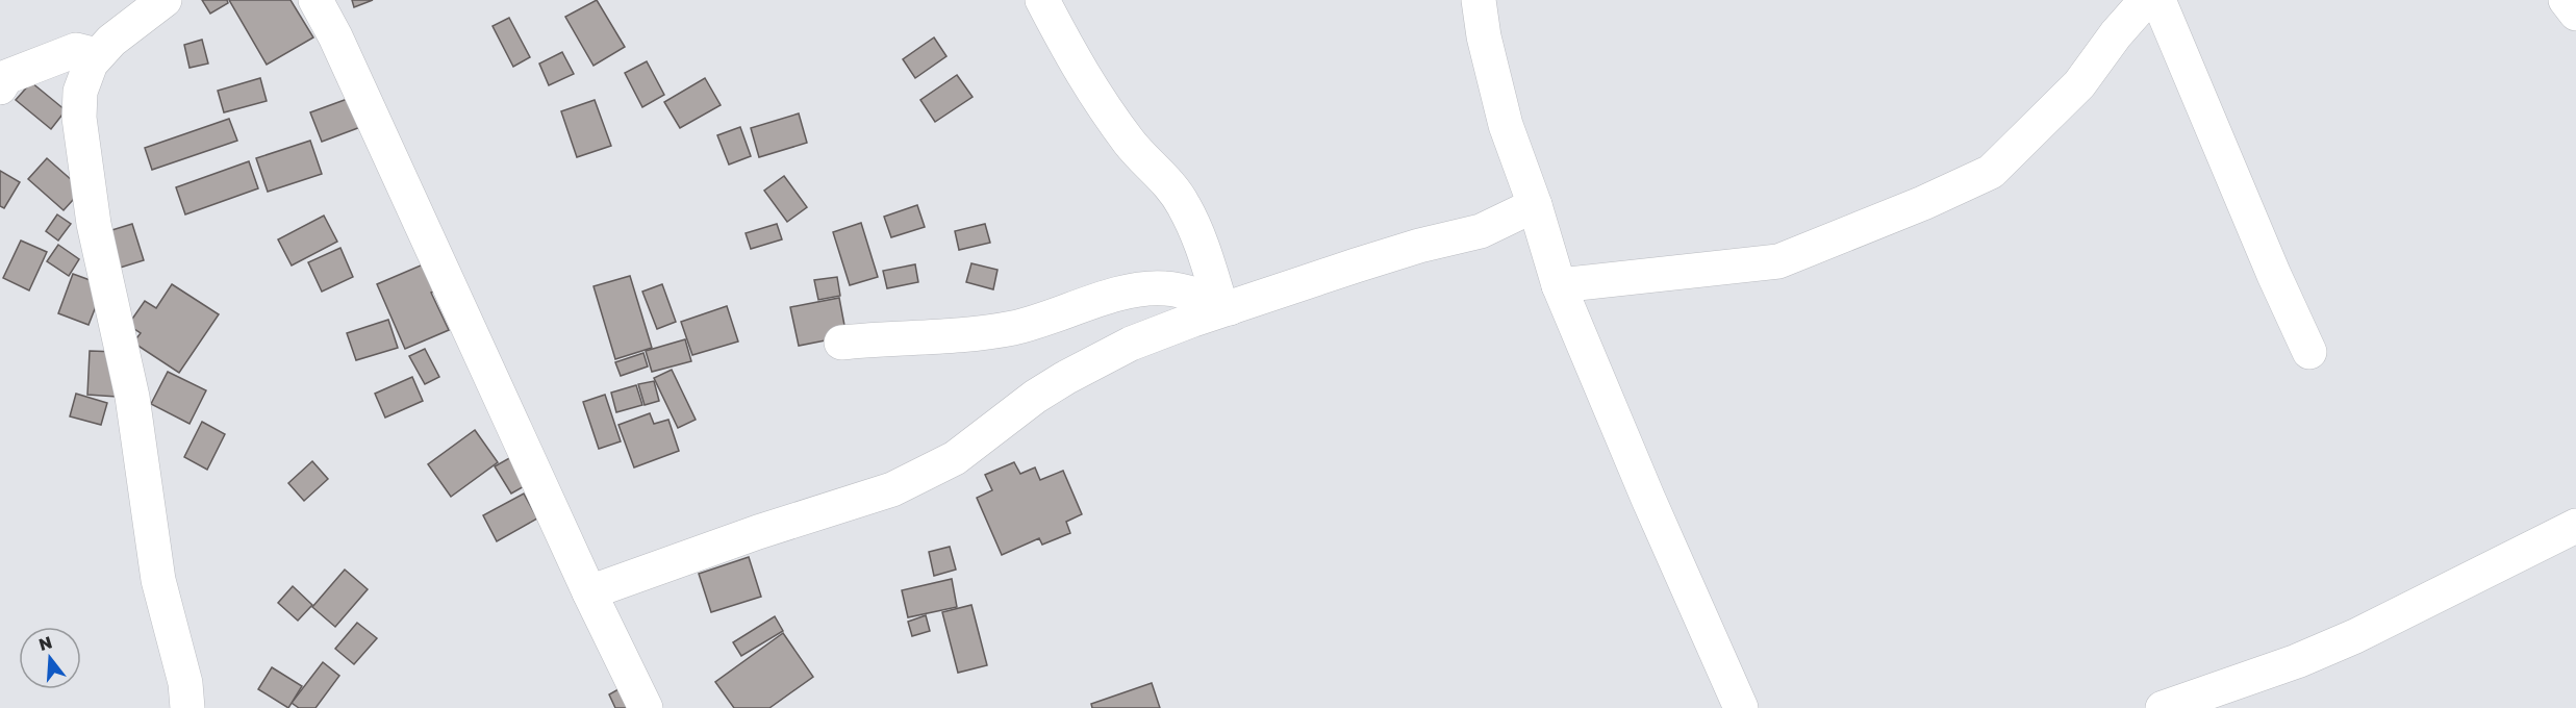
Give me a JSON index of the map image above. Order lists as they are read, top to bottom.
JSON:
{
  "north": "top"
}
